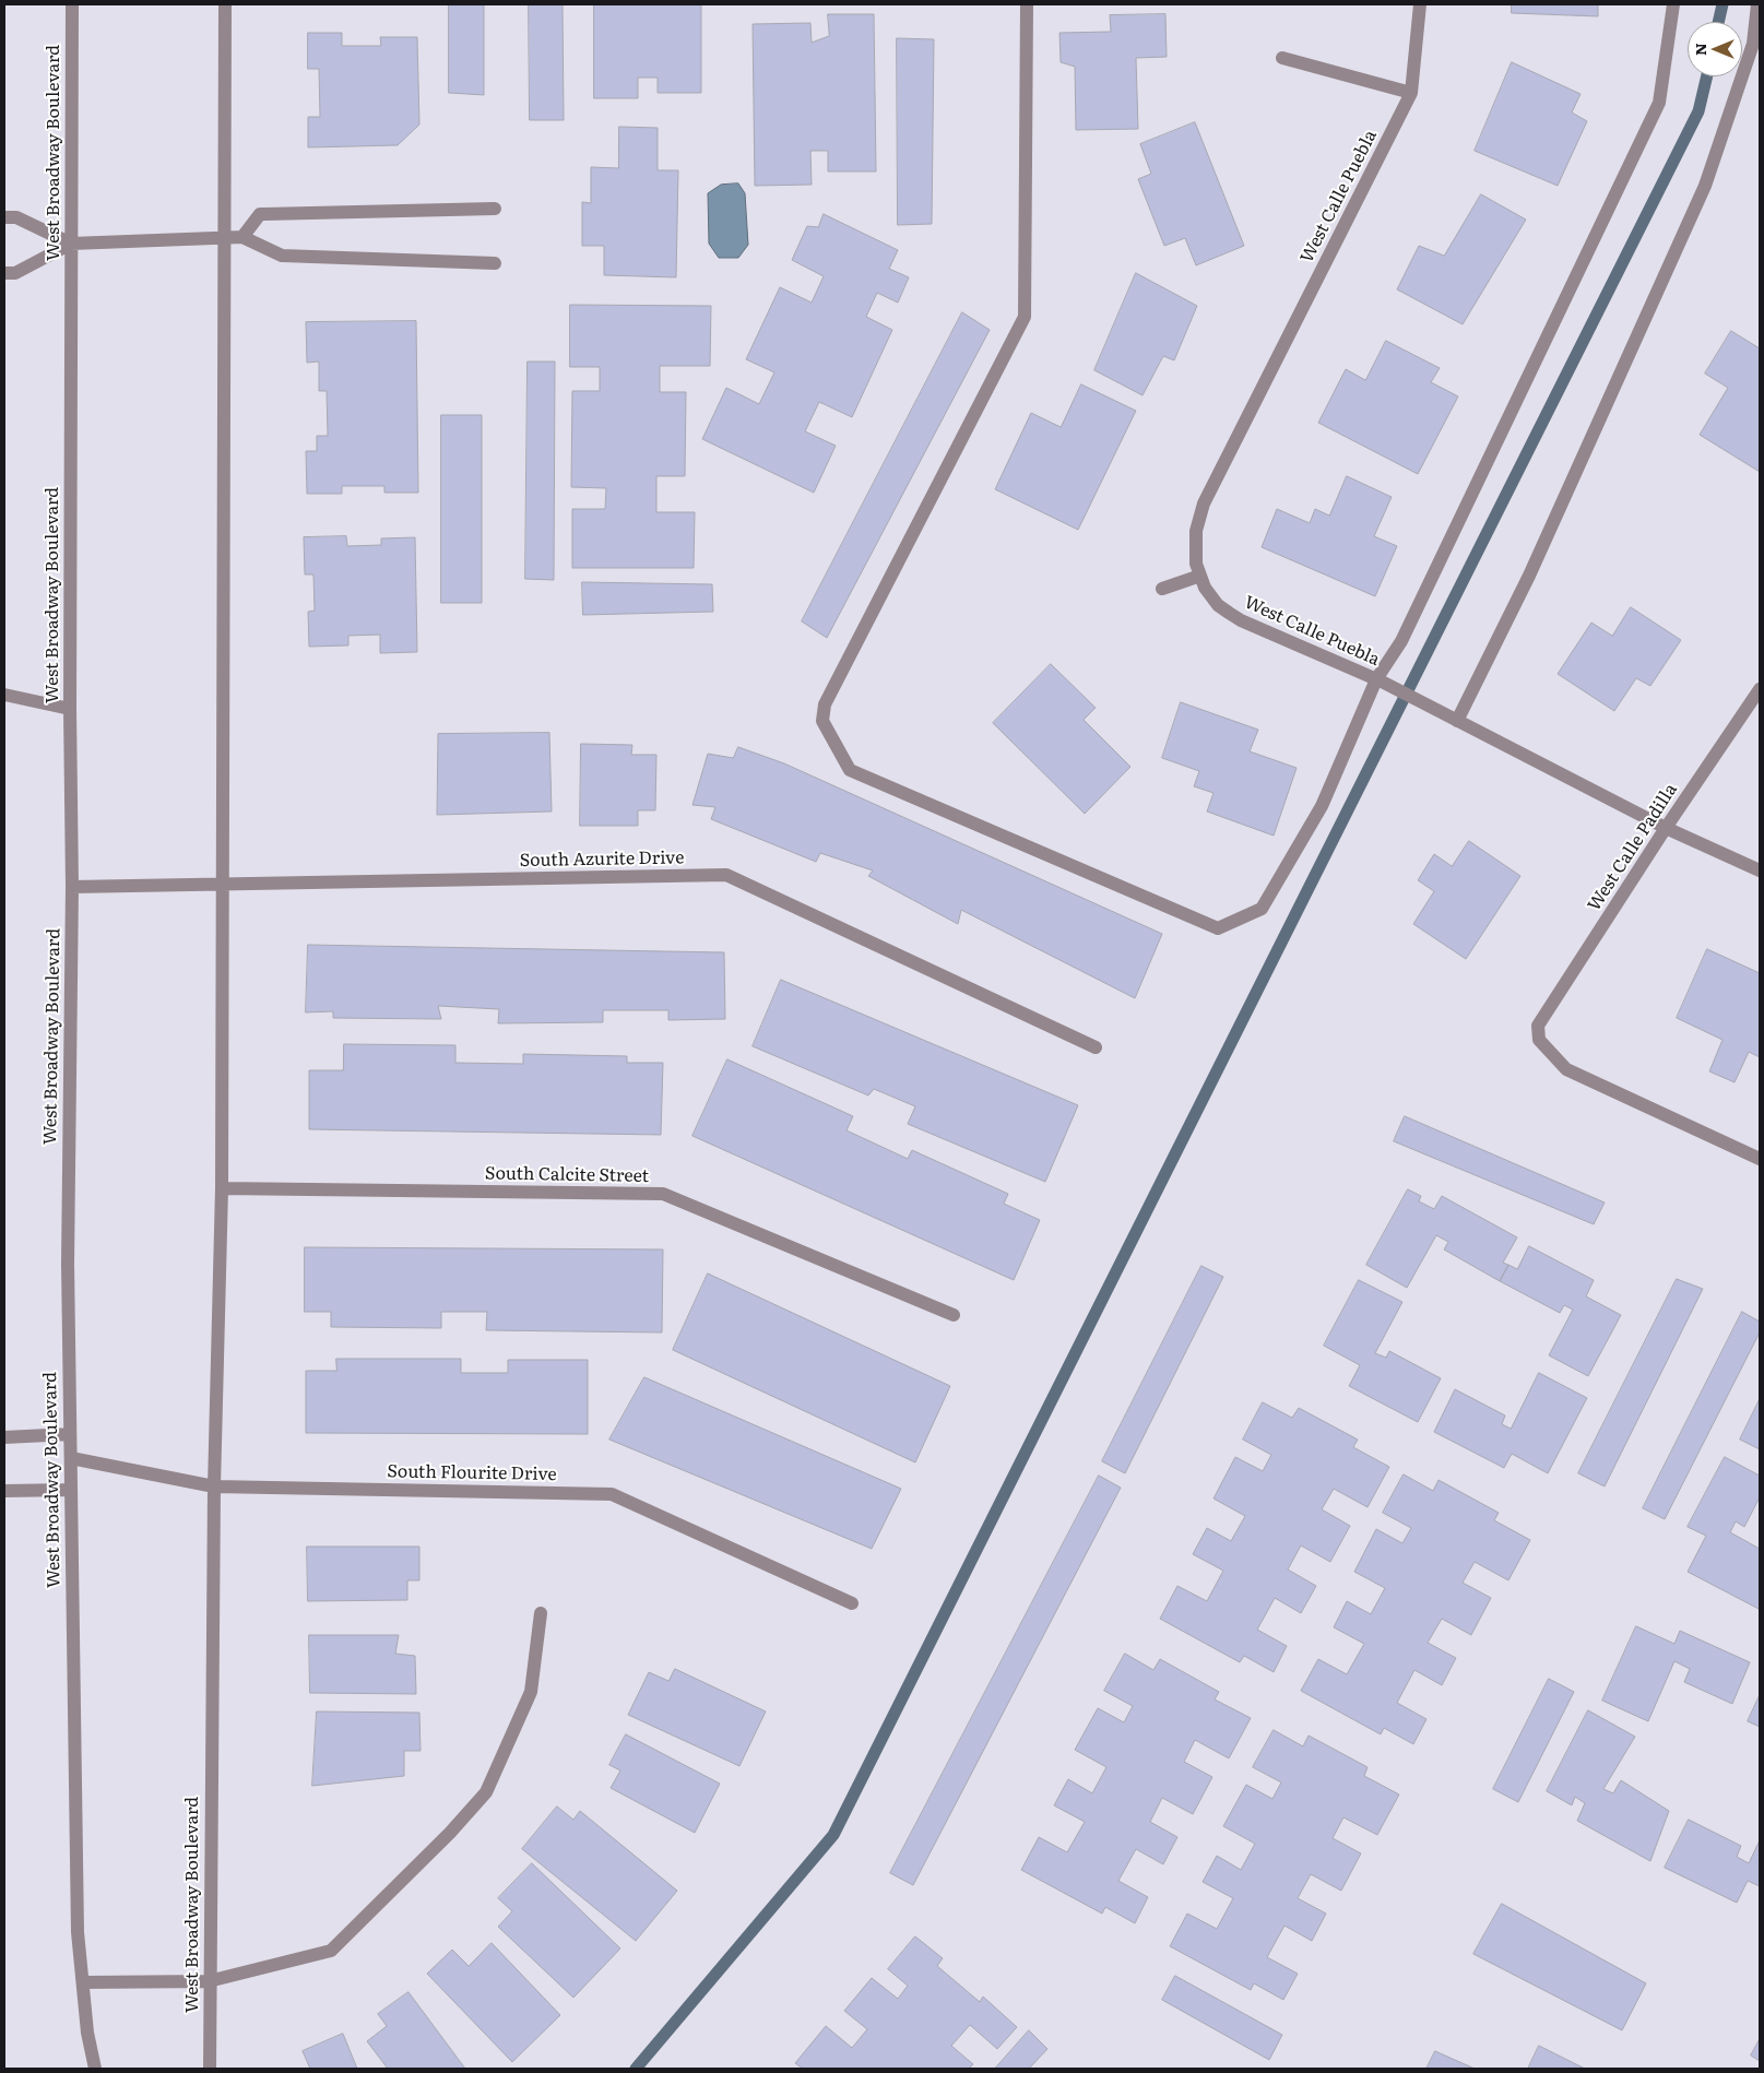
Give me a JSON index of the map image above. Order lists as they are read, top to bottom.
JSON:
{
  "streets": {
    "street": [
      "West Broadway Boulevard",
      "West Calle Puebla",
      "West Calle Padilla",
      "South Azurite Drive",
      "South Calcite Street",
      "South Flourite Drive"
    ]
  },
  "crossings": [
    ["West Broadway Boulevard", "South Azurite Drive"],
    ["West Broadway Boulevard", "South Calcite Street"],
    ["West Broadway Boulevard", "South Flourite Drive"],
    ["West Calle Puebla", "West Calle Padilla"]
  ],
  "north": "left"
}
